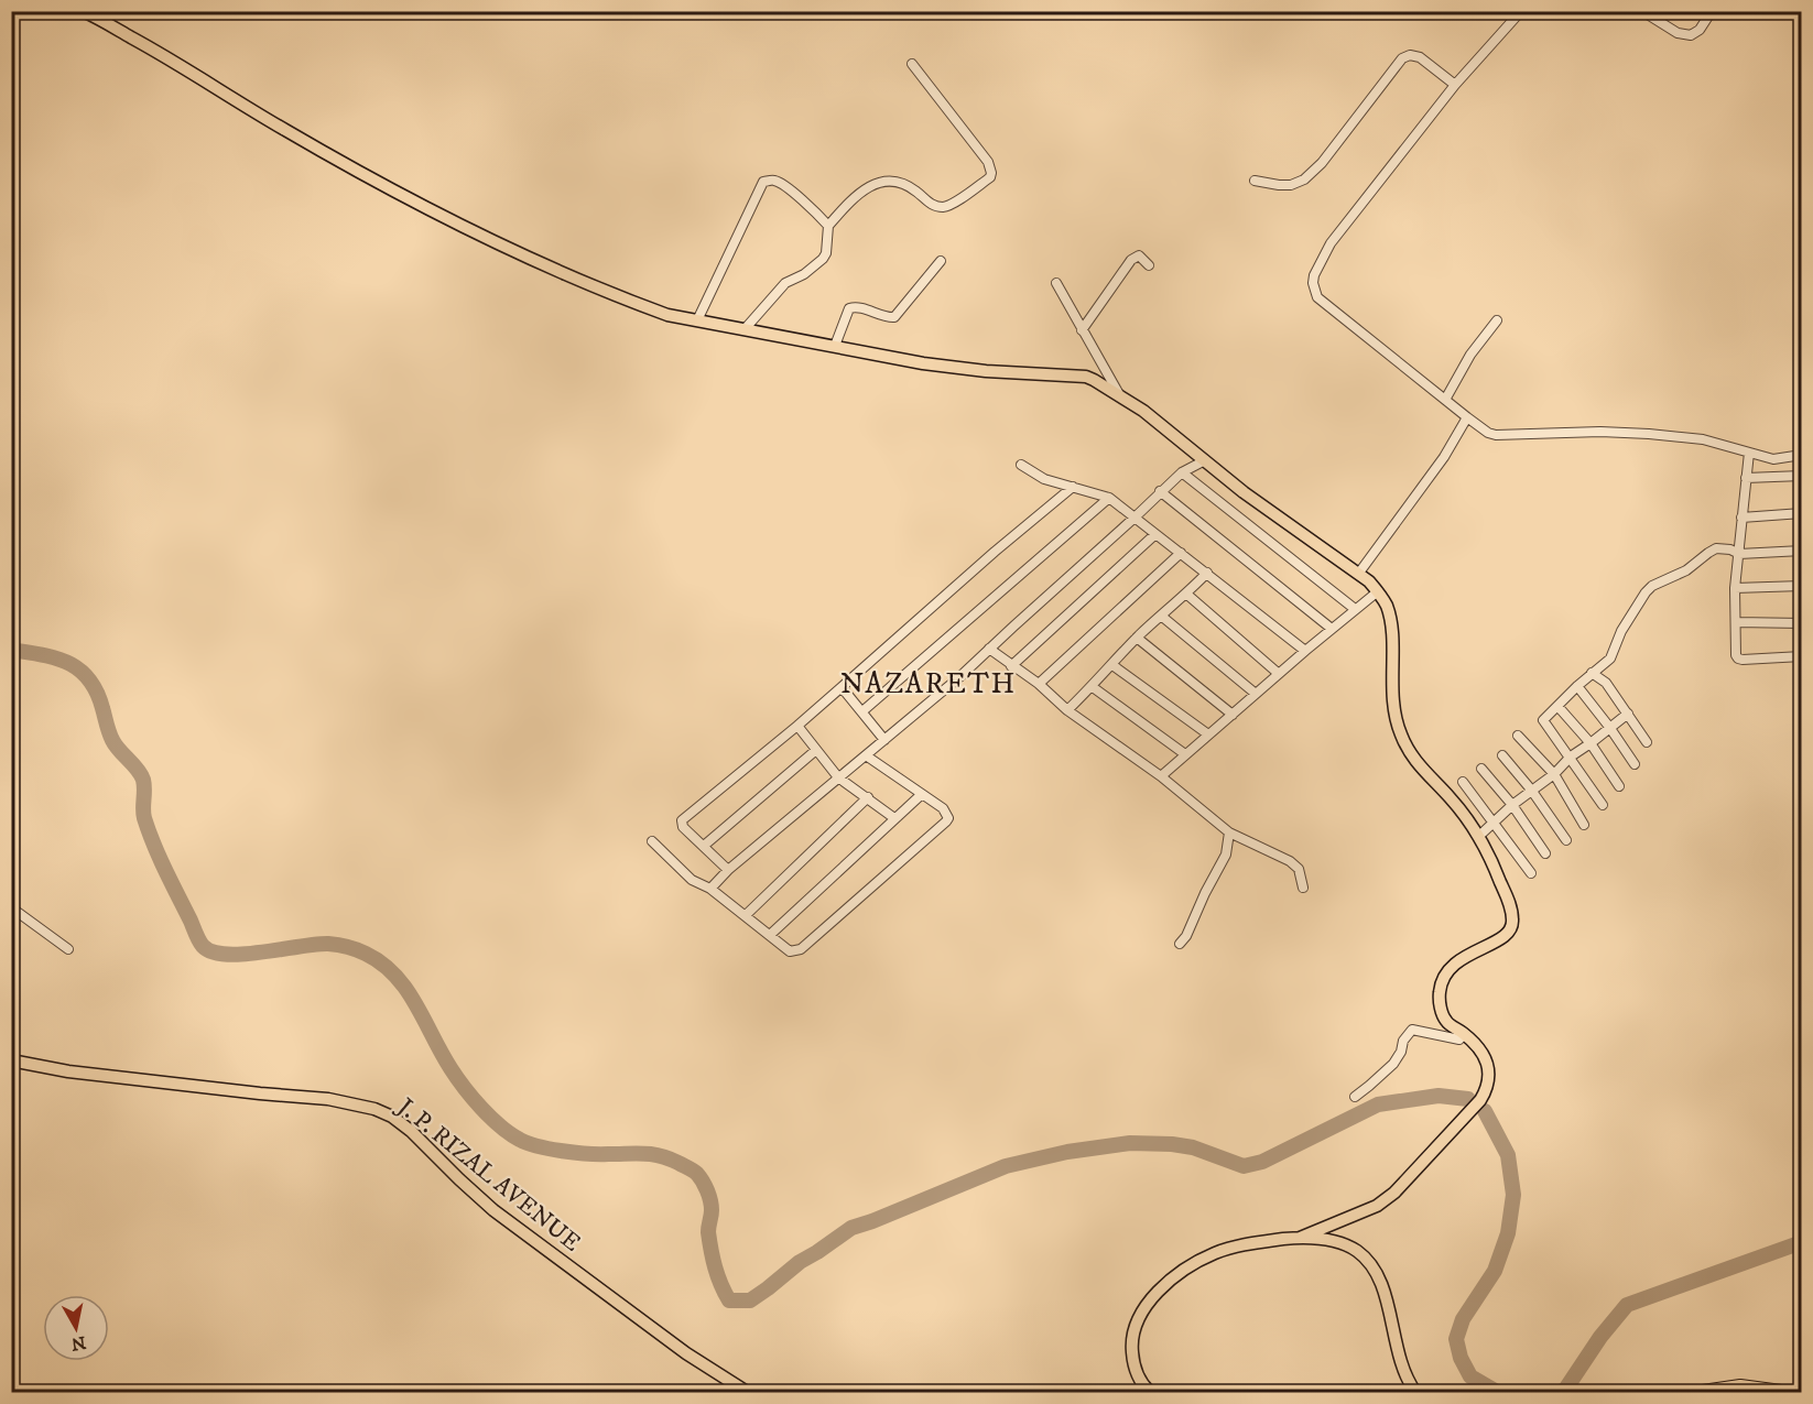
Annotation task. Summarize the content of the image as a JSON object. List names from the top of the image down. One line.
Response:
{"streets":{"main road":["J. P. RIZAL AVENUE"]},"districts":["NAZARETH"],"north":"bottom"}
